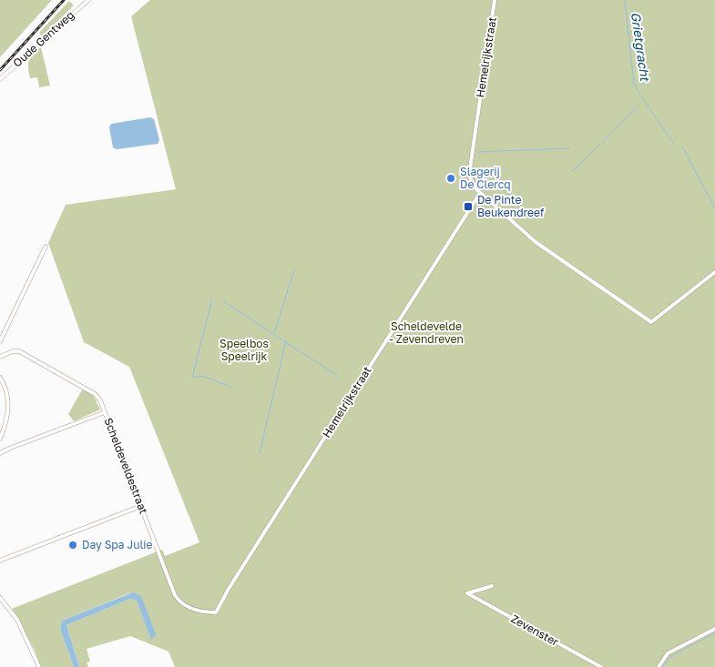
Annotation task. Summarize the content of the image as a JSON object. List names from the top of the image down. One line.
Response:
{"streets":{"street":["Oude Gentweg","Hemelrijkstraat","Scheldeveldestraat","Zevenster"]},"crossings":[["Hemelrijkstraat","Scheldeveldestraat"]],"water":["Grietgracht"],"parks":["Scheldevelde - Zevendreven","Speelbos Speelrijk"],"places":{"other":["Slagerij De Clercq","Day Spa Julie"],"transit":["De Pinte Beukendreef"]}}
